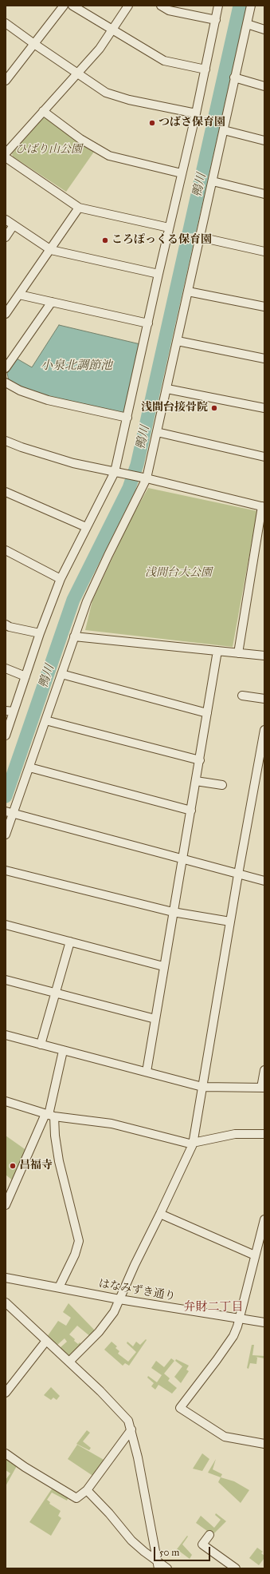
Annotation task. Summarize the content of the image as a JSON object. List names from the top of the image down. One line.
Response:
{"streets":{"street":["はなみずき通り"]},"districts":["弁財二丁目"],"water":["鴨川","小泉北調節池"],"parks":["ひばり山公園","浅間台大公園"],"places":["つばさ保育園","ころぽっくる保育園","浅間台接骨院","昌福寺"],"scale_bar":"50 m"}
